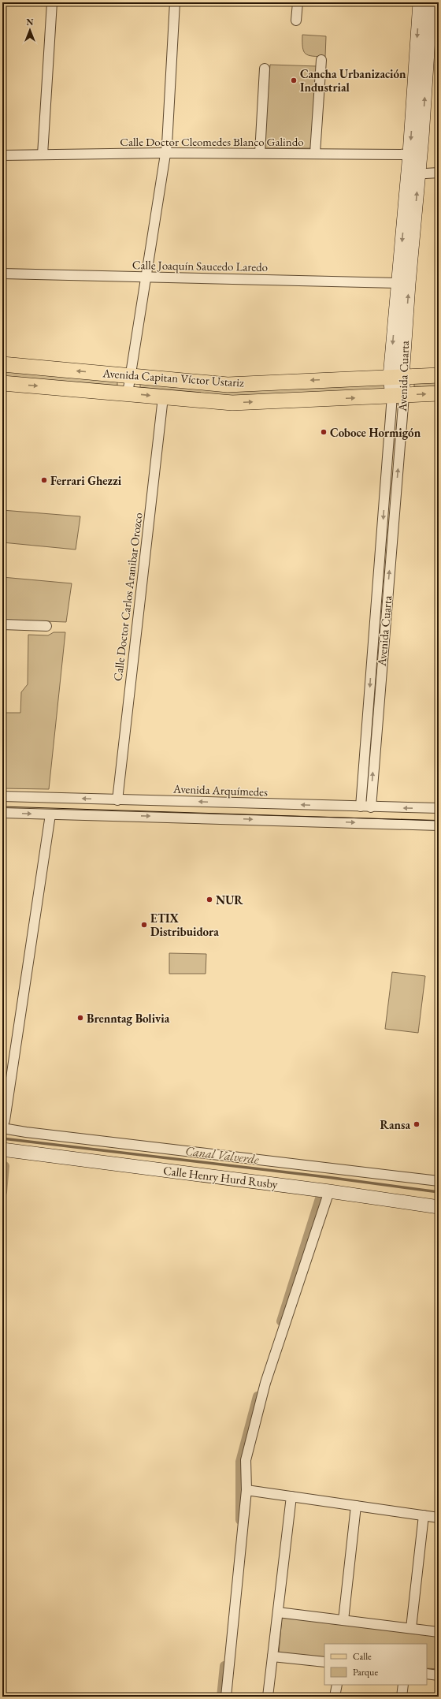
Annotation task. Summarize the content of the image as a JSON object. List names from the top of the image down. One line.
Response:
{"streets":{"main road":["Avenida Capitan Víctor Ustariz"],"street":["Calle Doctor Cleomedes Blanco Galindo","Calle Joaquín Saucedo Laredo","Avenida Cuarta","Calle Doctor Carlos Aranibar Orozco","Avenida Arquímedes","Calle Henry Hurd Rusby"]},"crossings":[["Calle Doctor Cleomedes Blanco Galindo","Avenida Cuarta"],["Calle Joaquín Saucedo Laredo","Avenida Cuarta"],["Avenida Cuarta","Avenida Capitan Víctor Ustariz"],["Avenida Cuarta","Avenida Arquímedes"],["Avenida Capitan Víctor Ustariz","Calle Doctor Carlos Aranibar Orozco"],["Calle Doctor Carlos Aranibar Orozco","Avenida Arquímedes"]],"water":["Canal Valverde"],"places":["Cancha Urbanización Industrial","Coboce Hormigón","Ferrari Ghezzi","NUR","ETIX Distribuidora","Brenntag Bolivia","Ransa"],"legend":["Calle","Parque"],"north":"top"}
